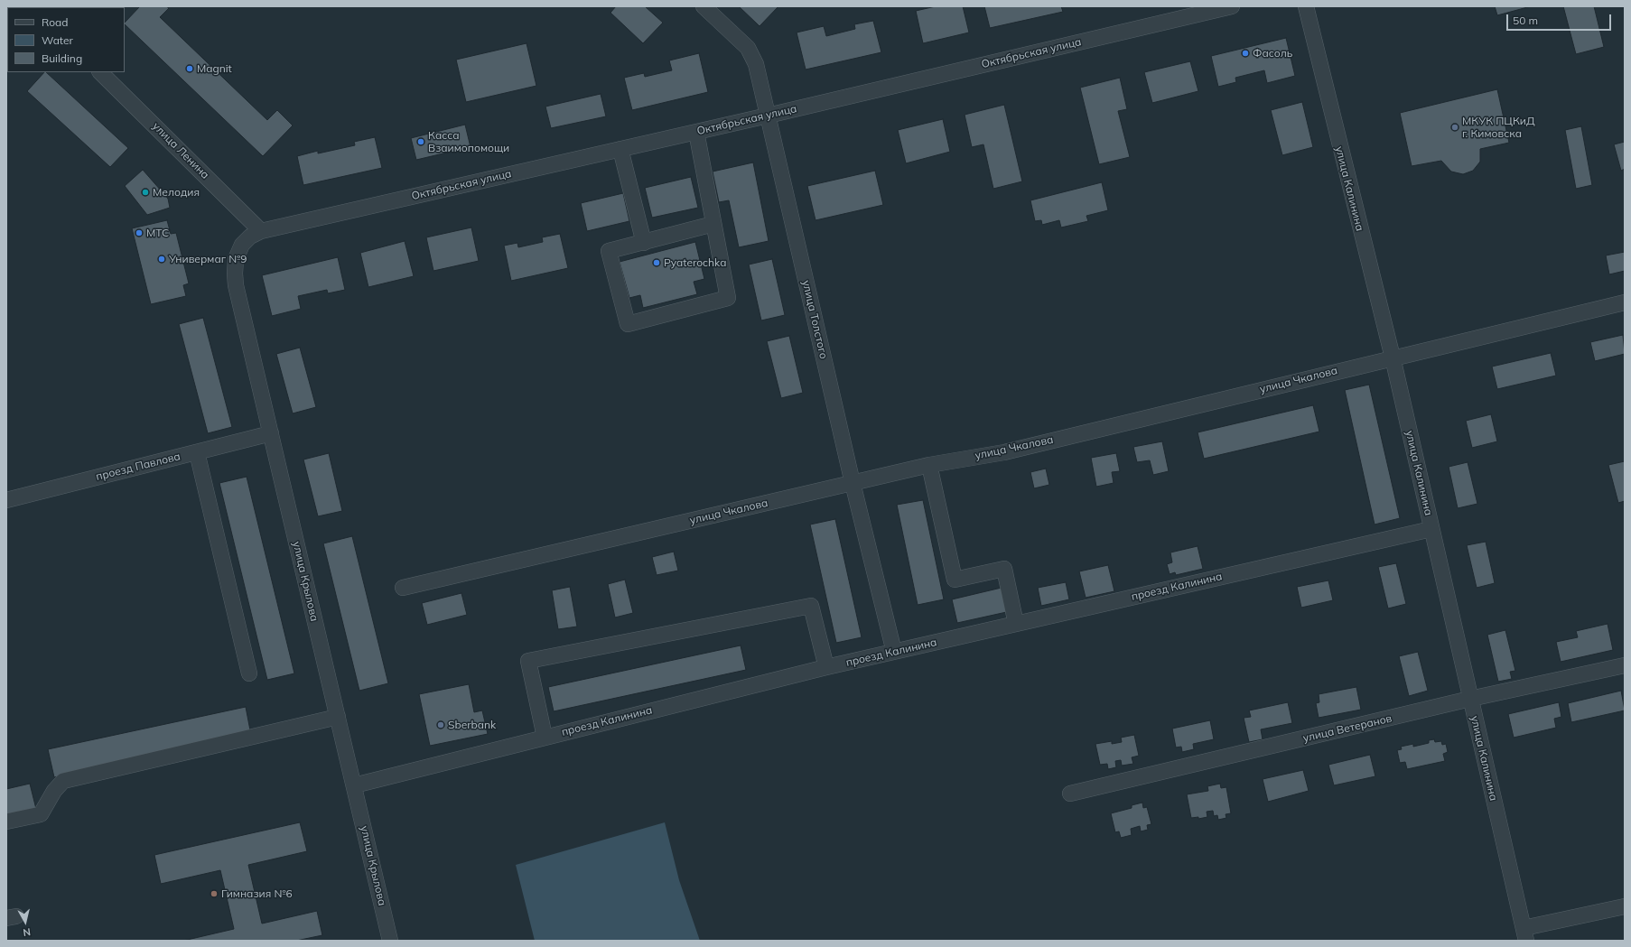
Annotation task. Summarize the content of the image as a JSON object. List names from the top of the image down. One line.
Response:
{"streets":{"street":["Октябрьская улица","улица Ленина","улица Калинина","улица Толстого","улица Чкалова","проезд Павлова","улица Крылова","проезд Калинина","улица Ветеранов"]},"crossings":[["Октябрьская улица","улица Ленина"],["Октябрьская улица","улица Толстого"],["Октябрьская улица","улица Крылова"],["улица Ленина","улица Крылова"],["улица Калинина","улица Чкалова"],["улица Калинина","проезд Калинина"],["улица Калинина","улица Ветеранов"],["улица Толстого","улица Чкалова"],["улица Толстого","проезд Калинина"],["проезд Павлова","улица Крылова"],["улица Крылова","проезд Калинина"]],"places":["Фасоль","Magnit","МКУК ПЦКиД г. Кимовска","Касса Взаимопомощи","Мелодия","МТС","Универмаг №9","Pyaterochka","Sberbank","Гимназия №6"],"legend":["Road","Water","Building"],"scale_bar":"50 m","north":"bottom"}
